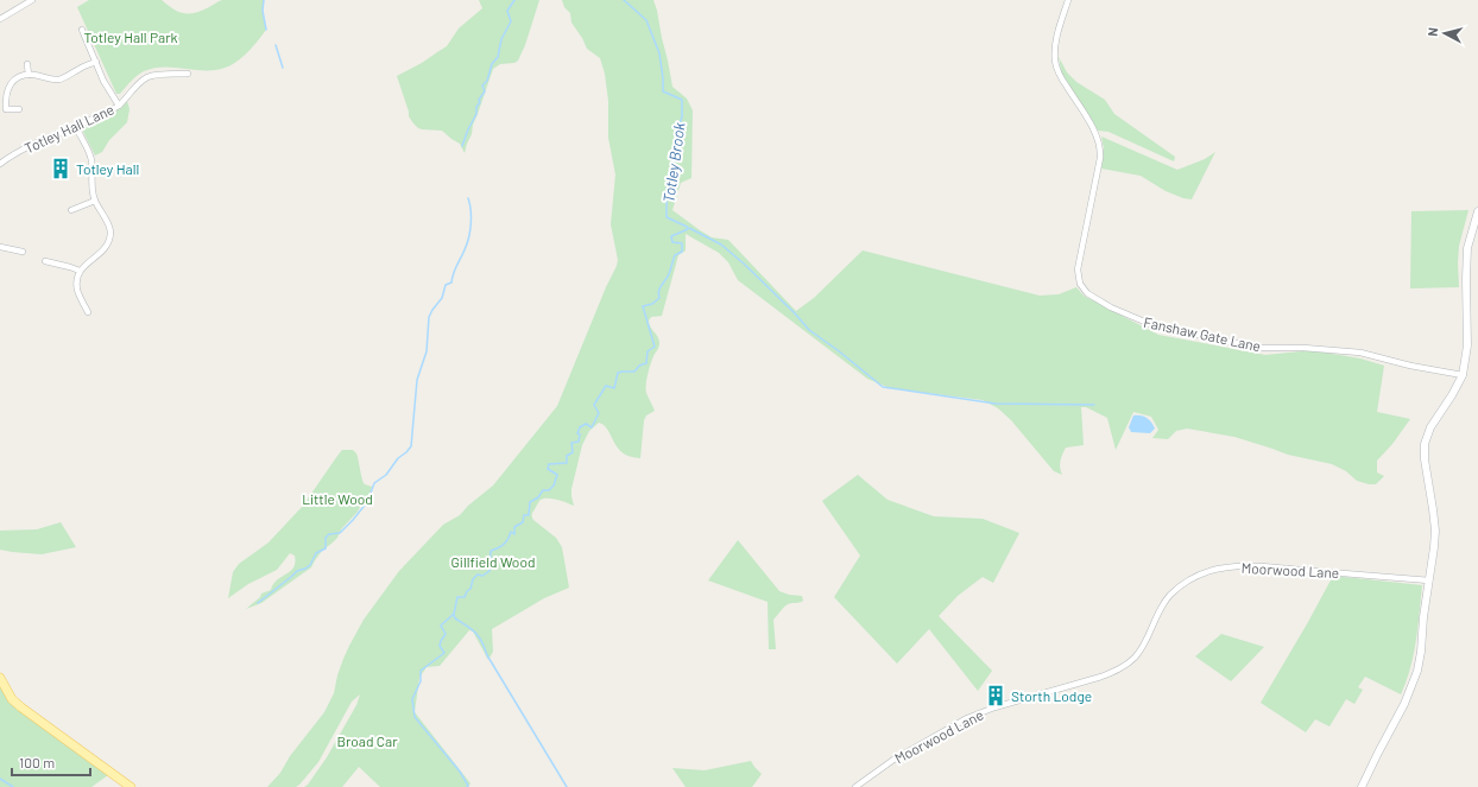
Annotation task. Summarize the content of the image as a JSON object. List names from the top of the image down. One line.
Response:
{"streets":{"street":["Totley Hall Lane","Fanshaw Gate Lane","Moorwood Lane"]},"water":["Totley Brook"],"parks":["Totley Hall Park","Little Wood","Gillfield Wood","Broad Car"],"places":{"building":["Totley Hall","Storth Lodge"]},"scale_bar":"100 m","north":"left"}
